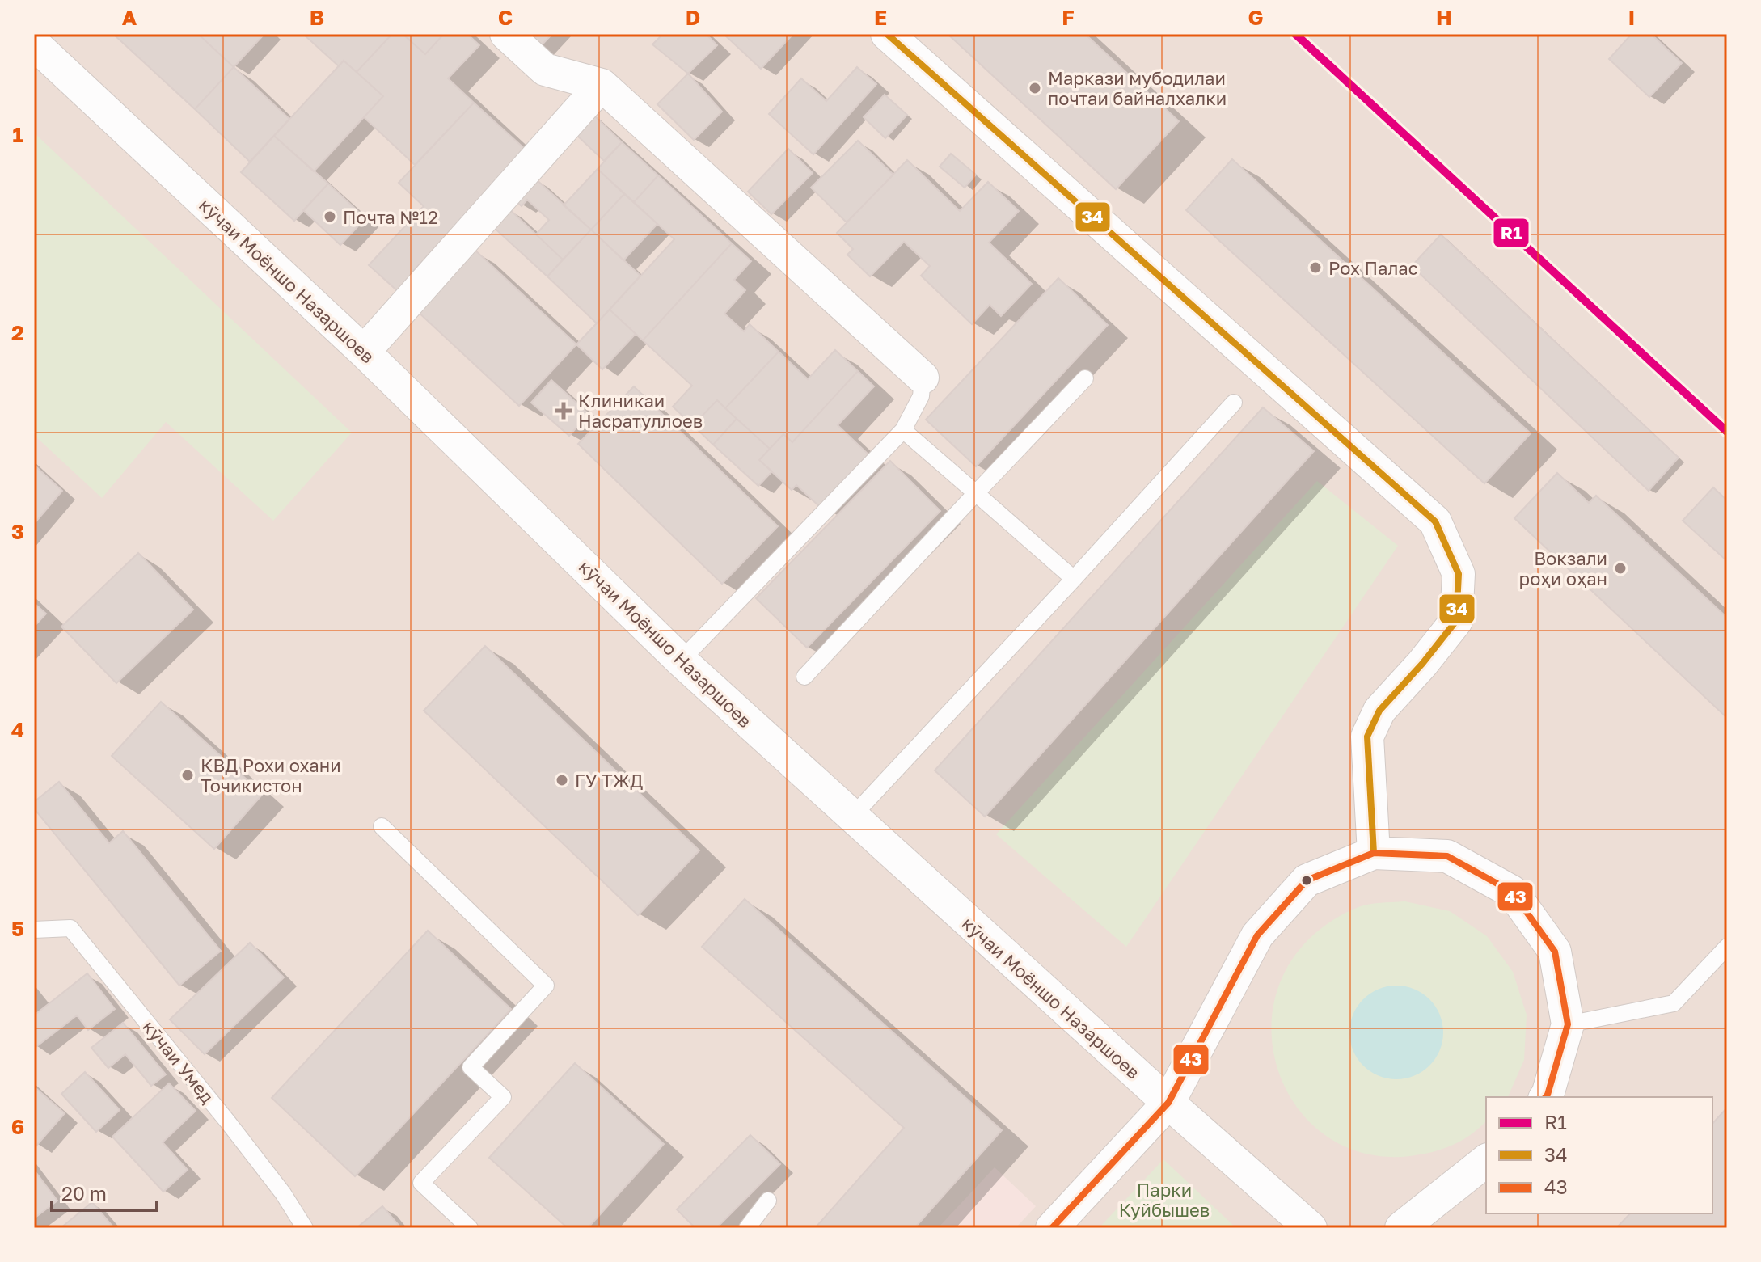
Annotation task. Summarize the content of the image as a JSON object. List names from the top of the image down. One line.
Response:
{"streets":{"street":["кӯчаи Моёншо Назаршоев"],"lane":["кӯчаи Умед"]},"parks":["Парки Куйбышев"],"places":{"other":["Маркази мубодилаи почтаи байналхалки","Почта №12","Рох Палас","Вокзали роҳи оҳан","КВД Рохи охани Точикистон","ГУ ТЖД"],"health":["Клиникаи Насратуллоев"]},"lines":["transit line R1","transit line 34","transit line 43"],"legend":["R1","34","43"],"scale_bar":"20 m","grid":{"columns":["A","B","C","D","E","F","G","H","I"],"rows":["1","2","3","4","5","6"]}}
